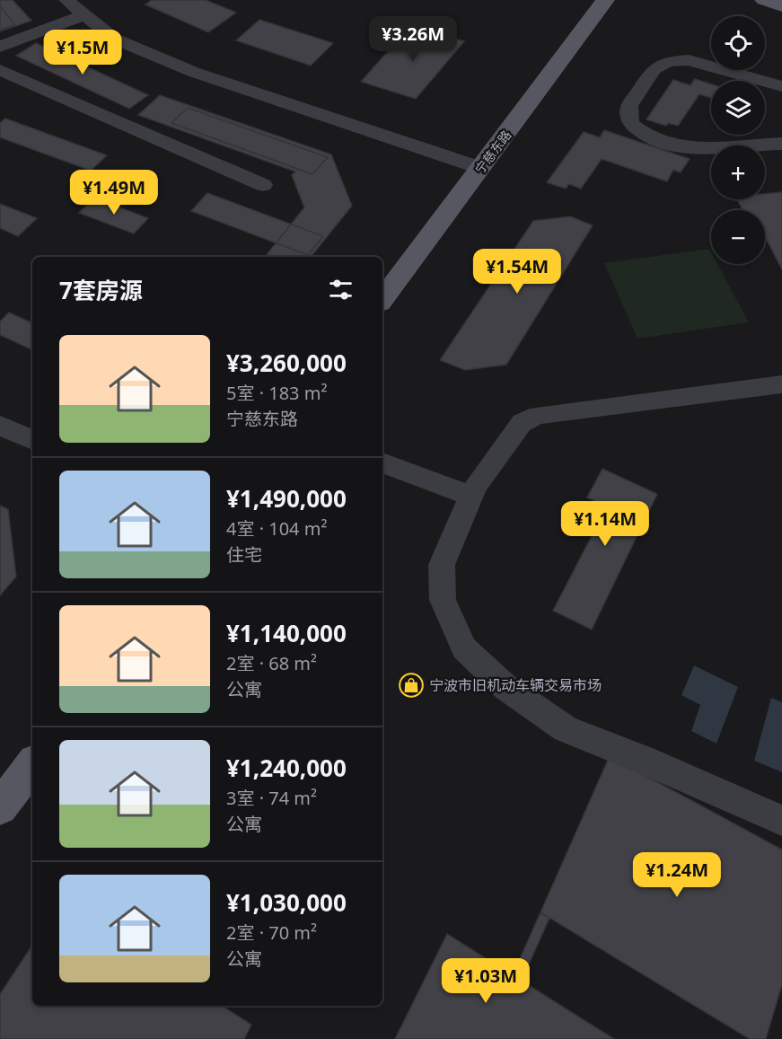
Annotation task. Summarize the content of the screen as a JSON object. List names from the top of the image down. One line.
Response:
{"streets":{"main road":["宁慈东路"]},"places":{"shop":["宁波市旧机动车辆交易市场"]},"page":{"map_buttons":["+","−"],"price":["¥3.26M","¥1.5M","¥1.49M","¥1.54M","¥1.14M","¥1.24M","¥1.03M"],"heading":"7套房源","list":[{"name":"¥3,260,000","note":"5室 · 183 m² · 宁慈东路"},{"name":"¥1,490,000","note":"4室 · 104 m² · 住宅"},{"name":"¥1,140,000","note":"2室 · 68 m² · 公寓"},{"name":"¥1,240,000","note":"3室 · 74 m² · 公寓"},{"name":"¥1,030,000","note":"2室 · 70 m² · 公寓"}]}}
